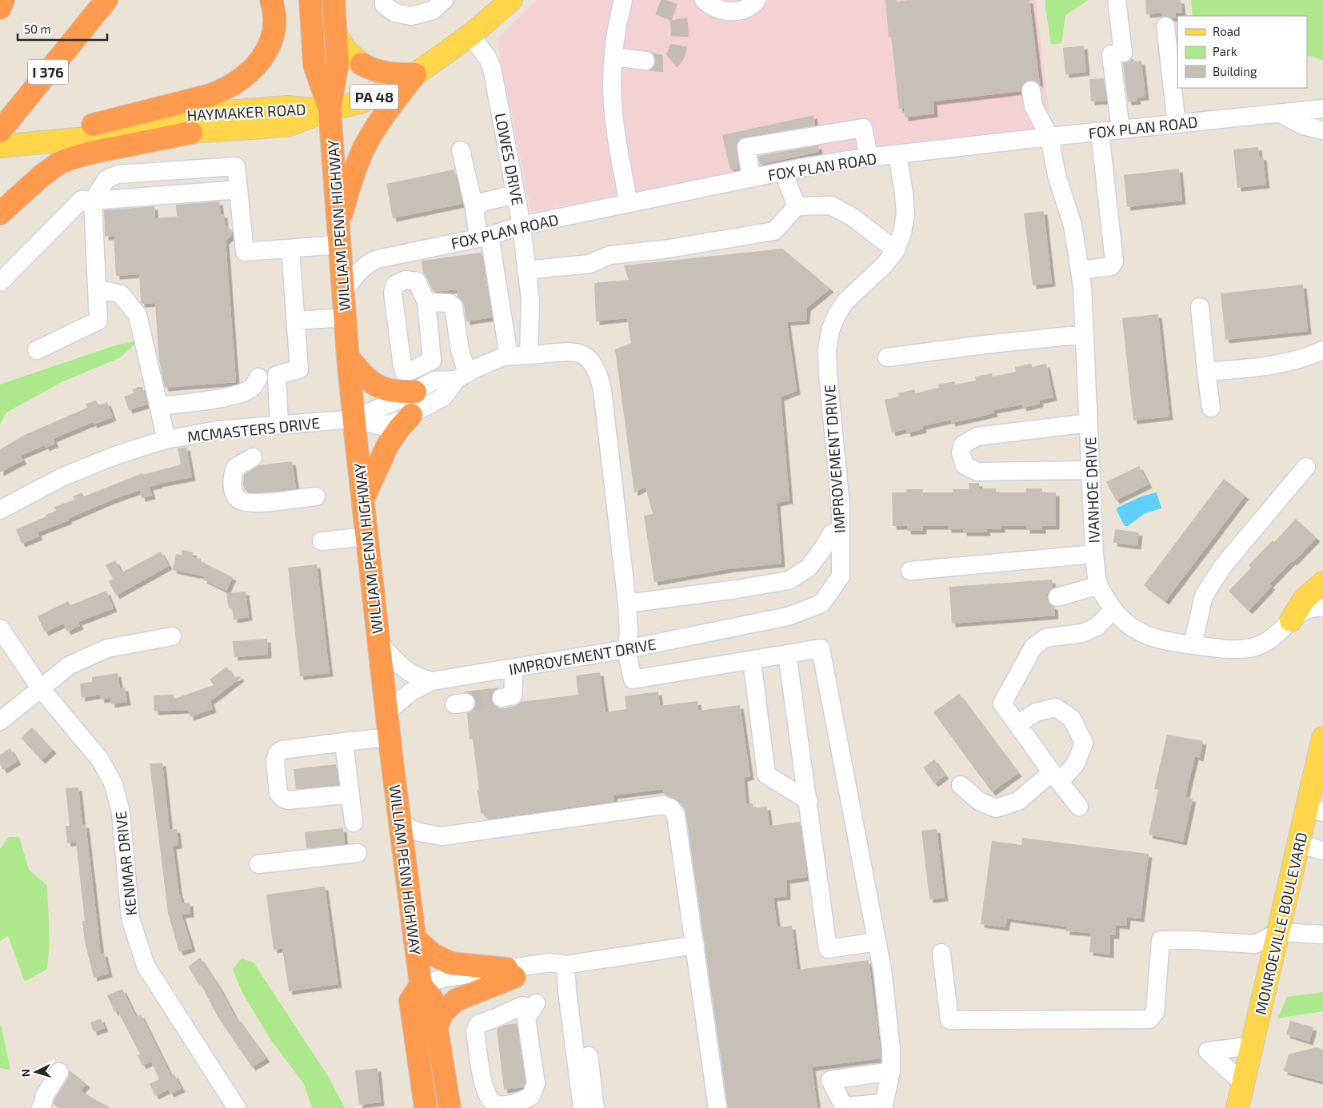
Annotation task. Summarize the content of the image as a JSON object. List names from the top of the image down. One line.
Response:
{"streets":{"highway":["I 376","WILLIAM PENN HIGHWAY"],"main road":["PA 48","HAYMAKER ROAD","MONROEVILLE BOULEVARD"],"street":["FOX PLAN ROAD","LOWES DRIVE","MCMASTERS DRIVE","IMPROVEMENT DRIVE","IVANHOE DRIVE","KENMAR DRIVE"]},"crossings":[["I 376","HAYMAKER ROAD"],["PA 48","HAYMAKER ROAD"],["PA 48","LOWES DRIVE"],["PA 48","WILLIAM PENN HIGHWAY"],["HAYMAKER ROAD","WILLIAM PENN HIGHWAY"],["FOX PLAN ROAD","LOWES DRIVE"],["FOX PLAN ROAD","WILLIAM PENN HIGHWAY"],["FOX PLAN ROAD","IMPROVEMENT DRIVE"],["FOX PLAN ROAD","IVANHOE DRIVE"],["WILLIAM PENN HIGHWAY","MCMASTERS DRIVE"]],"legend":["Road","Park","Building"],"scale_bar":"50 m","north":"left"}
